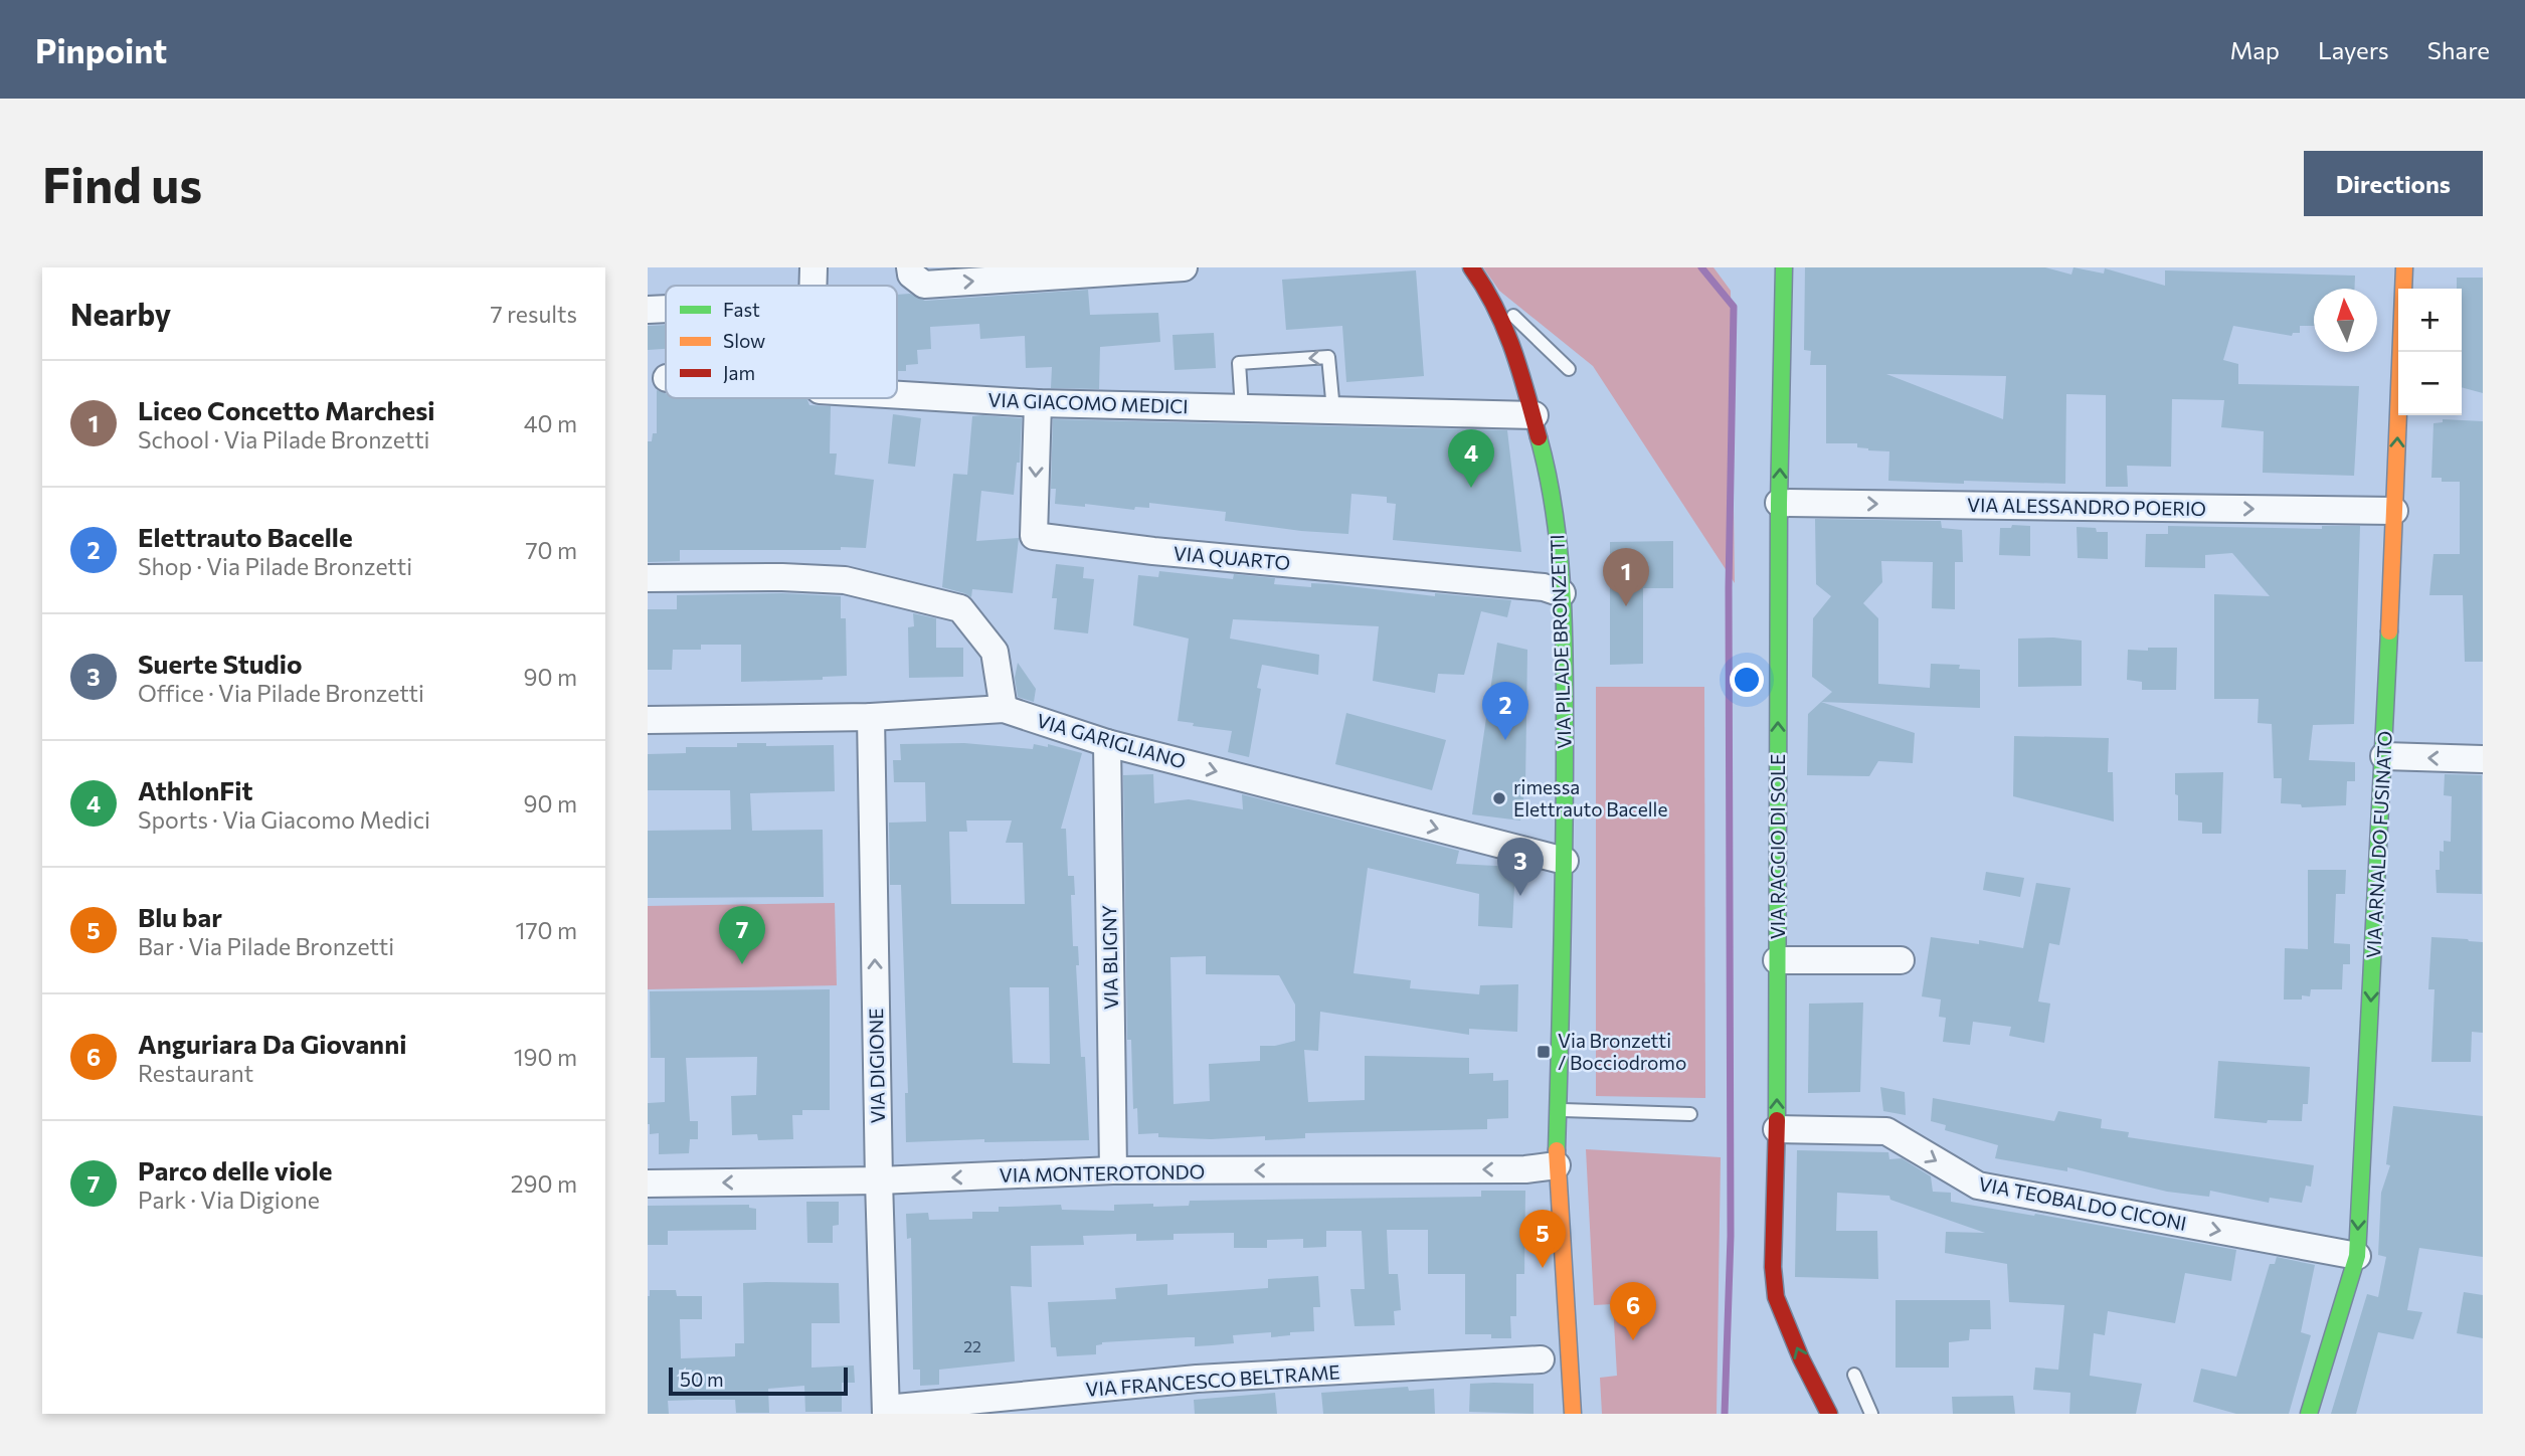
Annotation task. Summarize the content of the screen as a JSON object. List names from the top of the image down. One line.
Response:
{"streets":{"street":["VIA GIACOMO MEDICI","VIA ALESSANDRO POERIO","VIA QUARTO","VIA PILADE BRONZETTI","VIA GARIGLIANO","VIA ARNALDO FUSINATO","VIA RAGGIO DI SOLE","VIA BLIGNY","VIA DIGIONE","VIA MONTEROTONDO","VIA TEOBALDO CICONI","VIA FRANCESCO BELTRAME"]},"crossings":[["VIA GIACOMO MEDICI","VIA QUARTO"],["VIA GIACOMO MEDICI","VIA PILADE BRONZETTI"],["VIA ALESSANDRO POERIO","VIA ARNALDO FUSINATO"],["VIA ALESSANDRO POERIO","VIA RAGGIO DI SOLE"],["VIA QUARTO","VIA PILADE BRONZETTI"],["VIA PILADE BRONZETTI","VIA GARIGLIANO"],["VIA PILADE BRONZETTI","VIA MONTEROTONDO"],["VIA GARIGLIANO","VIA BLIGNY"],["VIA GARIGLIANO","VIA DIGIONE"],["VIA ARNALDO FUSINATO","VIA TEOBALDO CICONI"],["VIA RAGGIO DI SOLE","VIA TEOBALDO CICONI"],["VIA BLIGNY","VIA MONTEROTONDO"],["VIA DIGIONE","VIA MONTEROTONDO"],["VIA DIGIONE","VIA FRANCESCO BELTRAME"]],"one_way":["VIA ALESSANDRO POERIO","VIA QUARTO","VIA GARIGLIANO","VIA RAGGIO DI SOLE","VIA DIGIONE","VIA MONTEROTONDO","VIA TEOBALDO CICONI"],"places":{"other":["rimessa Elettrauto Bacelle"],"transit":["Via Bronzetti / Bocciodromo"]},"house_numbers":["22"],"legend":["Fast","Slow","Jam"],"scale_bar":"50 m","north":"top","page":{"header":"Pinpoint","nav":["Map","Layers","Share"],"buttons":"Directions","title":"Find us","heading":["Nearby","7 results"],"map_buttons":["+","−"],"list":[{"mark":"1","name":"Liceo Concetto Marchesi","note":"School · Via Pilade Bronzetti","value":"40 m"},{"mark":"2","name":"Elettrauto Bacelle","note":"Shop · Via Pilade Bronzetti","value":"70 m"},{"mark":"3","name":"Suerte Studio","note":"Office · Via Pilade Bronzetti","value":"90 m"},{"mark":"4","name":"AthlonFit","note":"Sports · Via Giacomo Medici","value":"90 m"},{"mark":"5","name":"Blu bar","note":"Bar · Via Pilade Bronzetti","value":"170 m"},{"mark":"6","name":"Anguriara Da Giovanni","note":"Restaurant","value":"190 m"},{"mark":"7","name":"Parco delle viole","note":"Park · Via Digione","value":"290 m"}],"pins":["4","1","2","3","7","5","6"],"scale":"50 m"}}
